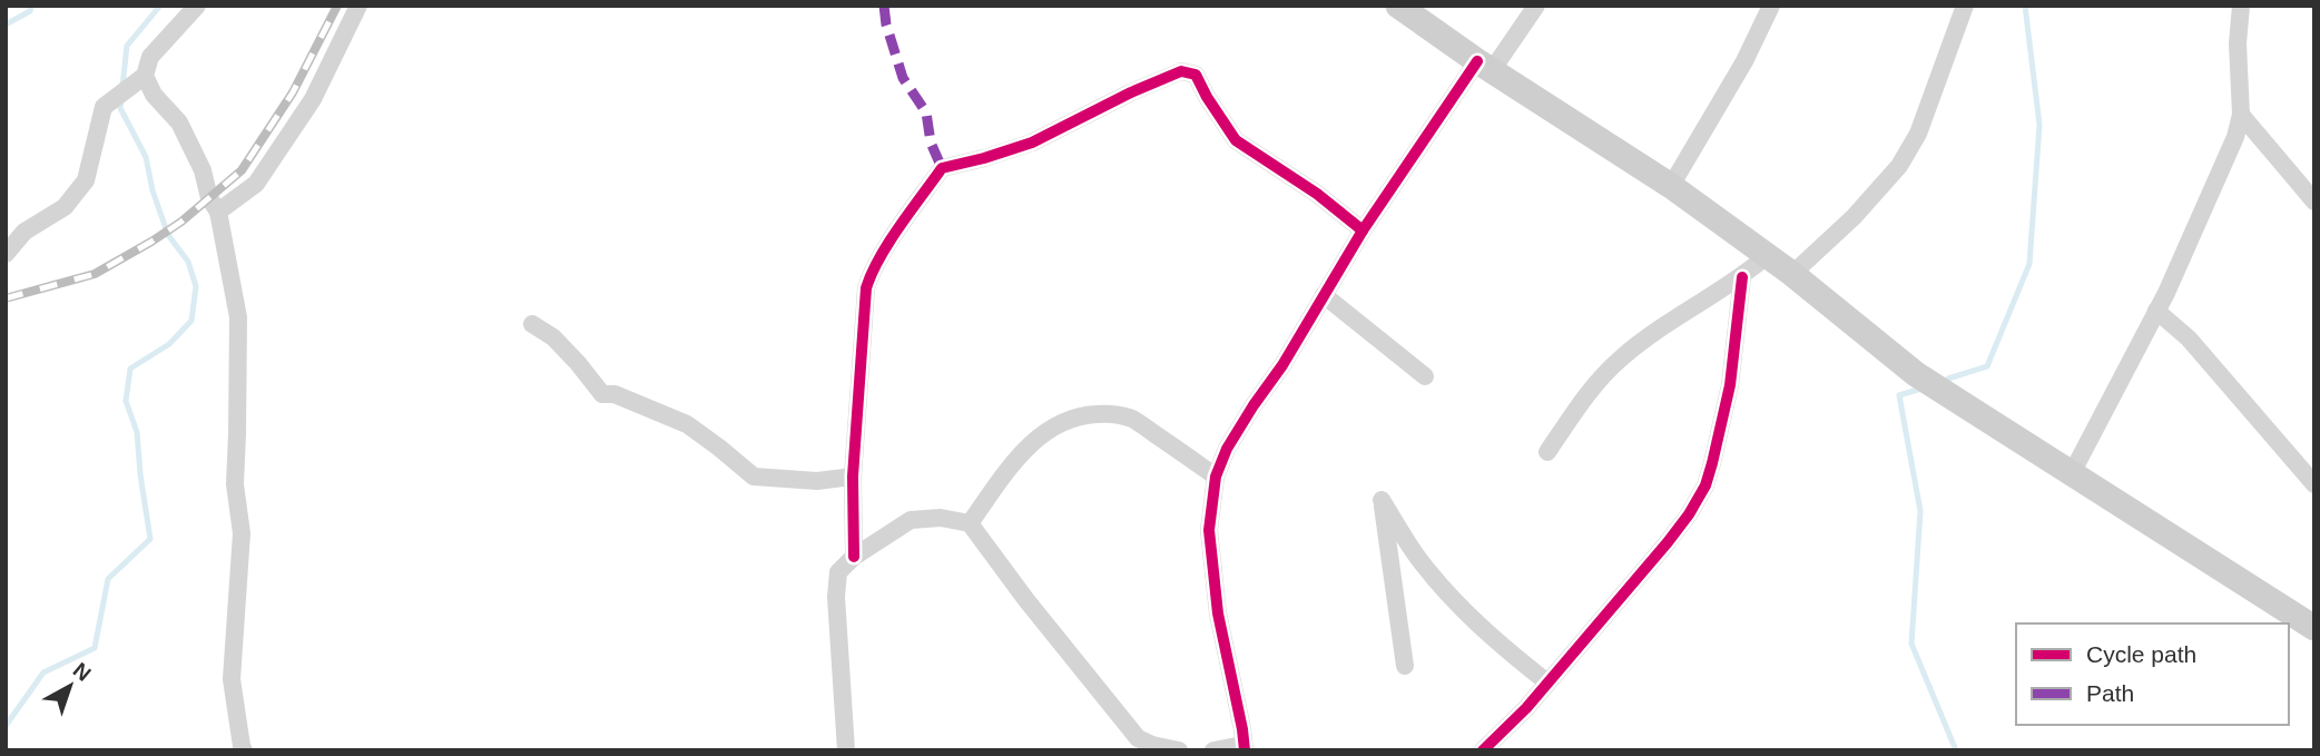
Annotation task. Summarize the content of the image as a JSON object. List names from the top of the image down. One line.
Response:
{"legend":["Cycle path","Path"],"north":"top right"}
